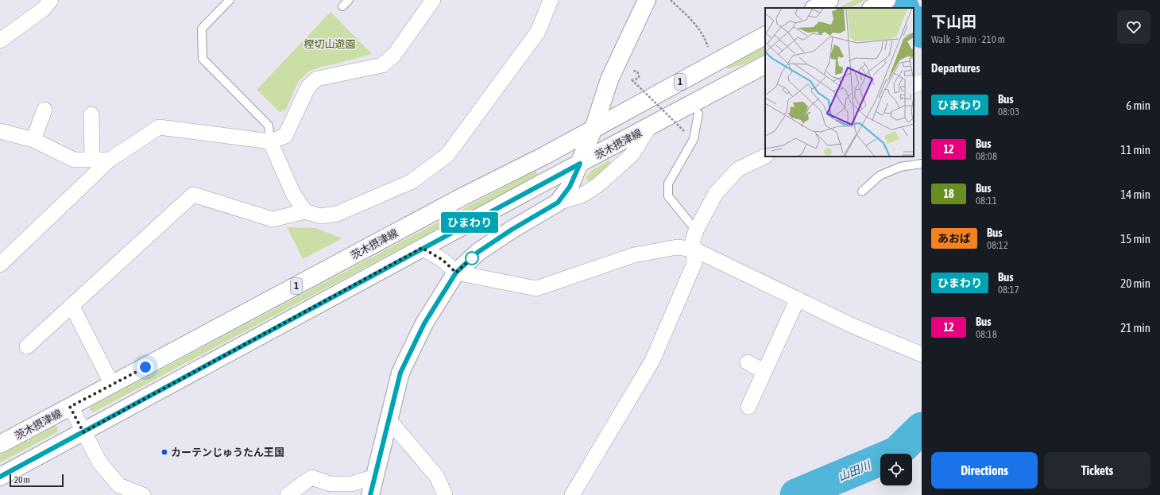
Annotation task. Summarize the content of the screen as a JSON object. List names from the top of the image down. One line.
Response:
{"streets":{"main road":["1","茨木摂津線"]},"water":["山田川"],"parks":["樫切山遊園"],"places":["カーテンじゅうたん王国"],"lines":["bus line ひまわり"],"scale_bar":"20 m","page":{"on_map":"ひまわり","heading":[["下山田","Walk · 3 min · 210 m"],"Departures"],"list":[{"mark":"ひまわり","name":"Bus","note":"08:03","value":"6 min"},{"mark":"12","name":"Bus","note":"08:08","value":"11 min"},{"mark":"18","name":"Bus","note":"08:11","value":"14 min"},{"mark":"あおば","name":"Bus","note":"08:12","value":"15 min"},{"mark":"ひまわり","name":"Bus","note":"08:17","value":"20 min"},{"mark":"12","name":"Bus","note":"08:18","value":"21 min"}],"buttons":["Directions","Tickets"],"scale":"20 m"}}
